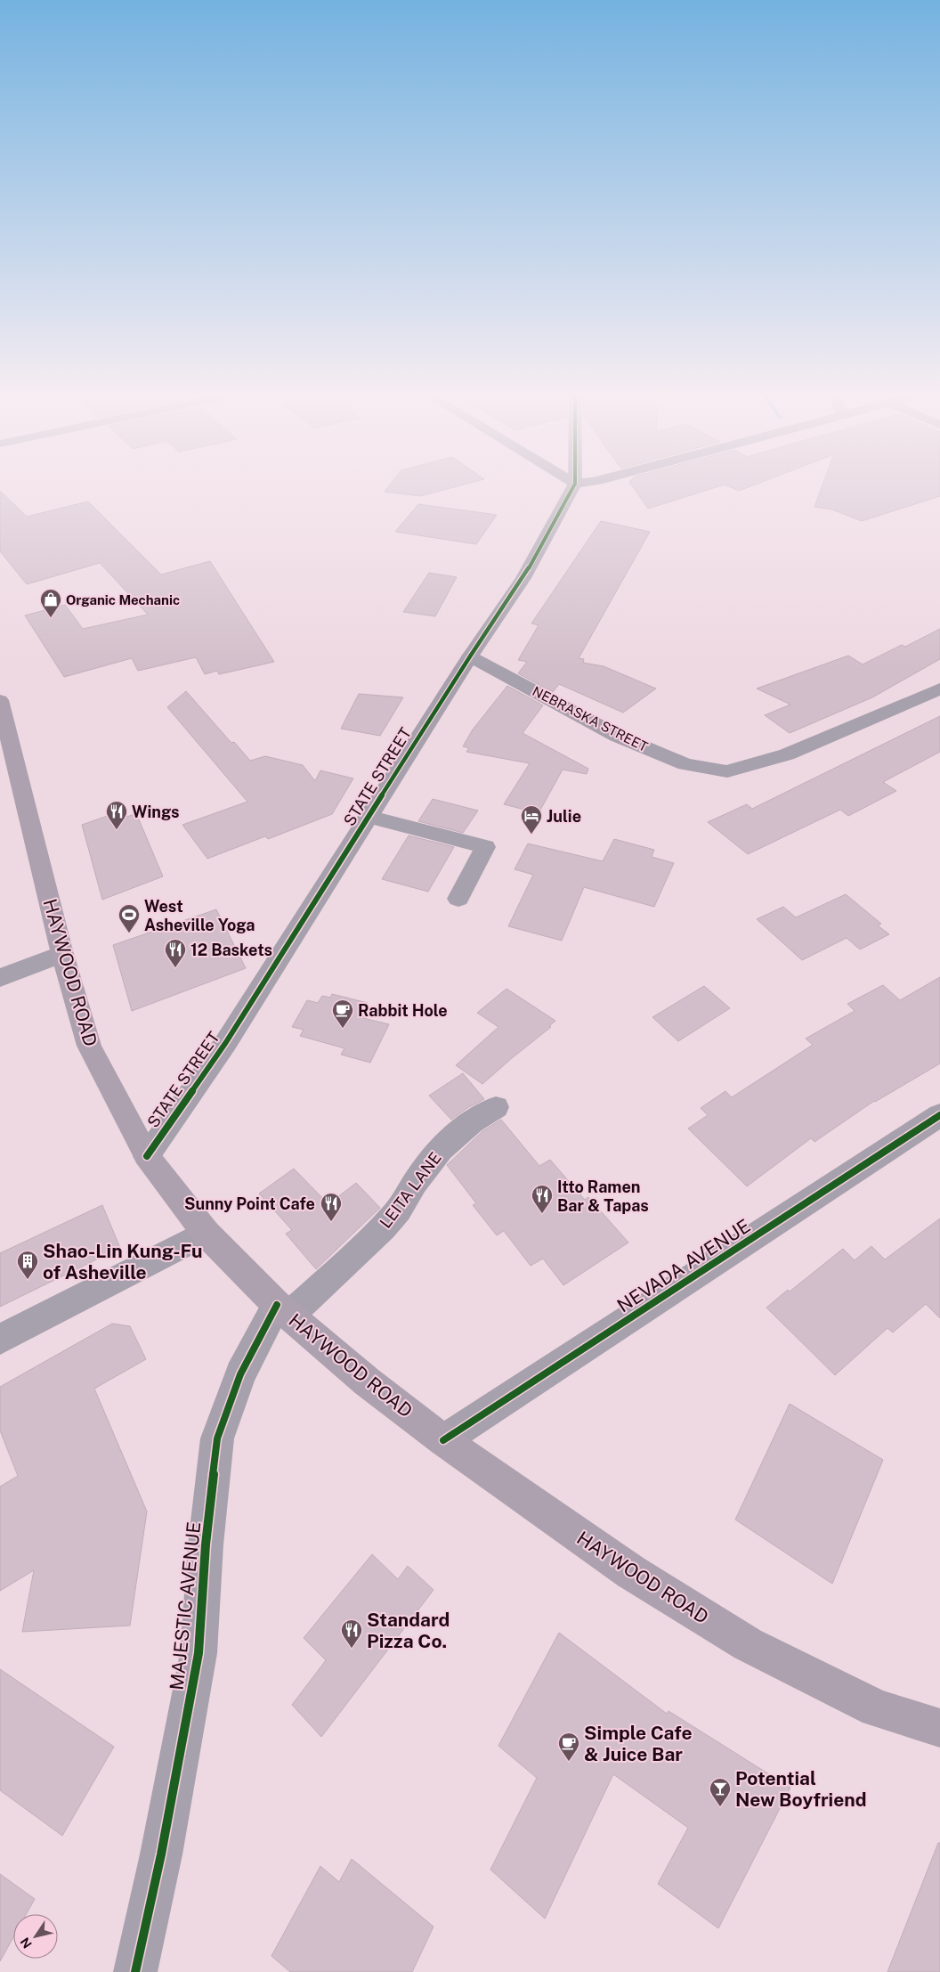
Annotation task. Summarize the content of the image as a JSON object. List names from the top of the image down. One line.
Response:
{"streets":{"main road":["HAYWOOD ROAD"],"street":["NEBRASKA STREET","STATE STREET","LEITA LANE","NEVADA AVENUE","MAJESTIC AVENUE"]},"crossings":[["NEBRASKA STREET","STATE STREET"],["STATE STREET","HAYWOOD ROAD"],["HAYWOOD ROAD","LEITA LANE"],["HAYWOOD ROAD","NEVADA AVENUE"],["HAYWOOD ROAD","MAJESTIC AVENUE"],["LEITA LANE","MAJESTIC AVENUE"]],"places":{"shop":["Organic Mechanic"],"restaurant":["Wings","12 Baskets","Itto Ramen Bar & Tapas","Sunny Point Cafe","Standard Pizza Co."],"hotel":["Julie"],"sports":["West Asheville Yoga"],"cafe":["Rabbit Hole","Simple Cafe & Juice Bar"],"building":["Shao-Lin Kung-Fu of Asheville"],"bar":["Potential New Boyfriend"]},"north":"bottom left"}
